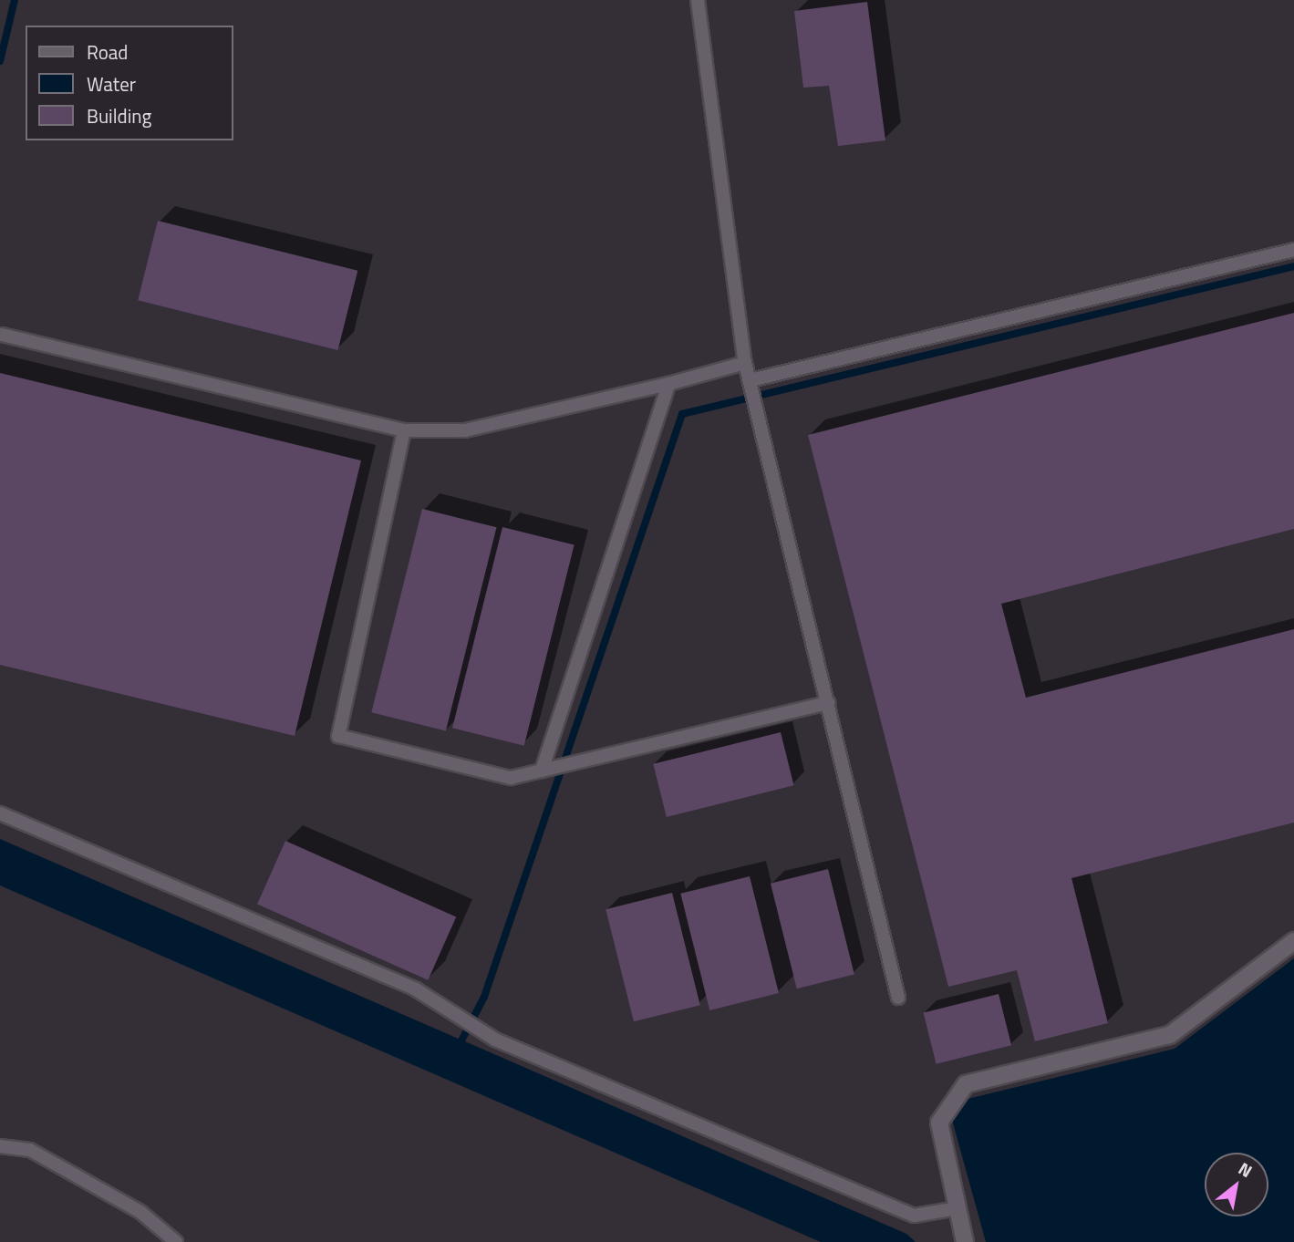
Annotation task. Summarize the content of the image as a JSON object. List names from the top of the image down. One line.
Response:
{"legend":["Road","Water","Building"],"north":"top right"}
